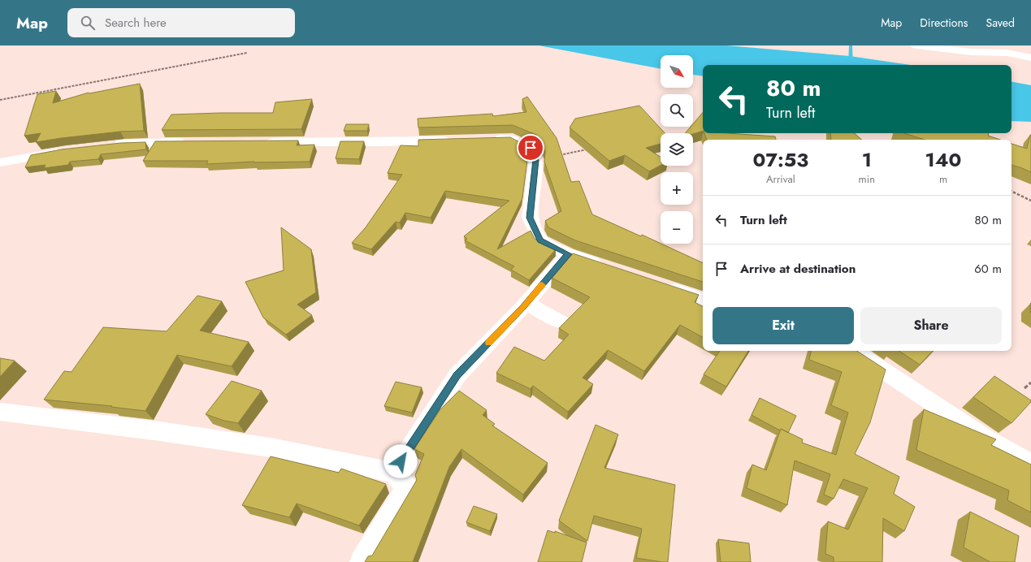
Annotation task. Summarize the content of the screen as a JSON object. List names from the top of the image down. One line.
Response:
{"north":"bottom right","page":{"header":"Map","search":"Search here","nav":["Map","Directions","Saved"],"map_buttons":["+","−"],"turn":["80 m","Turn left"],"eta":["07:53","Arrival","1","min","140","m"],"list":[{"name":"Turn left","value":"80 m"},{"name":"Arrive at destination","value":"60 m"}],"buttons":["Exit","Share"]}}
